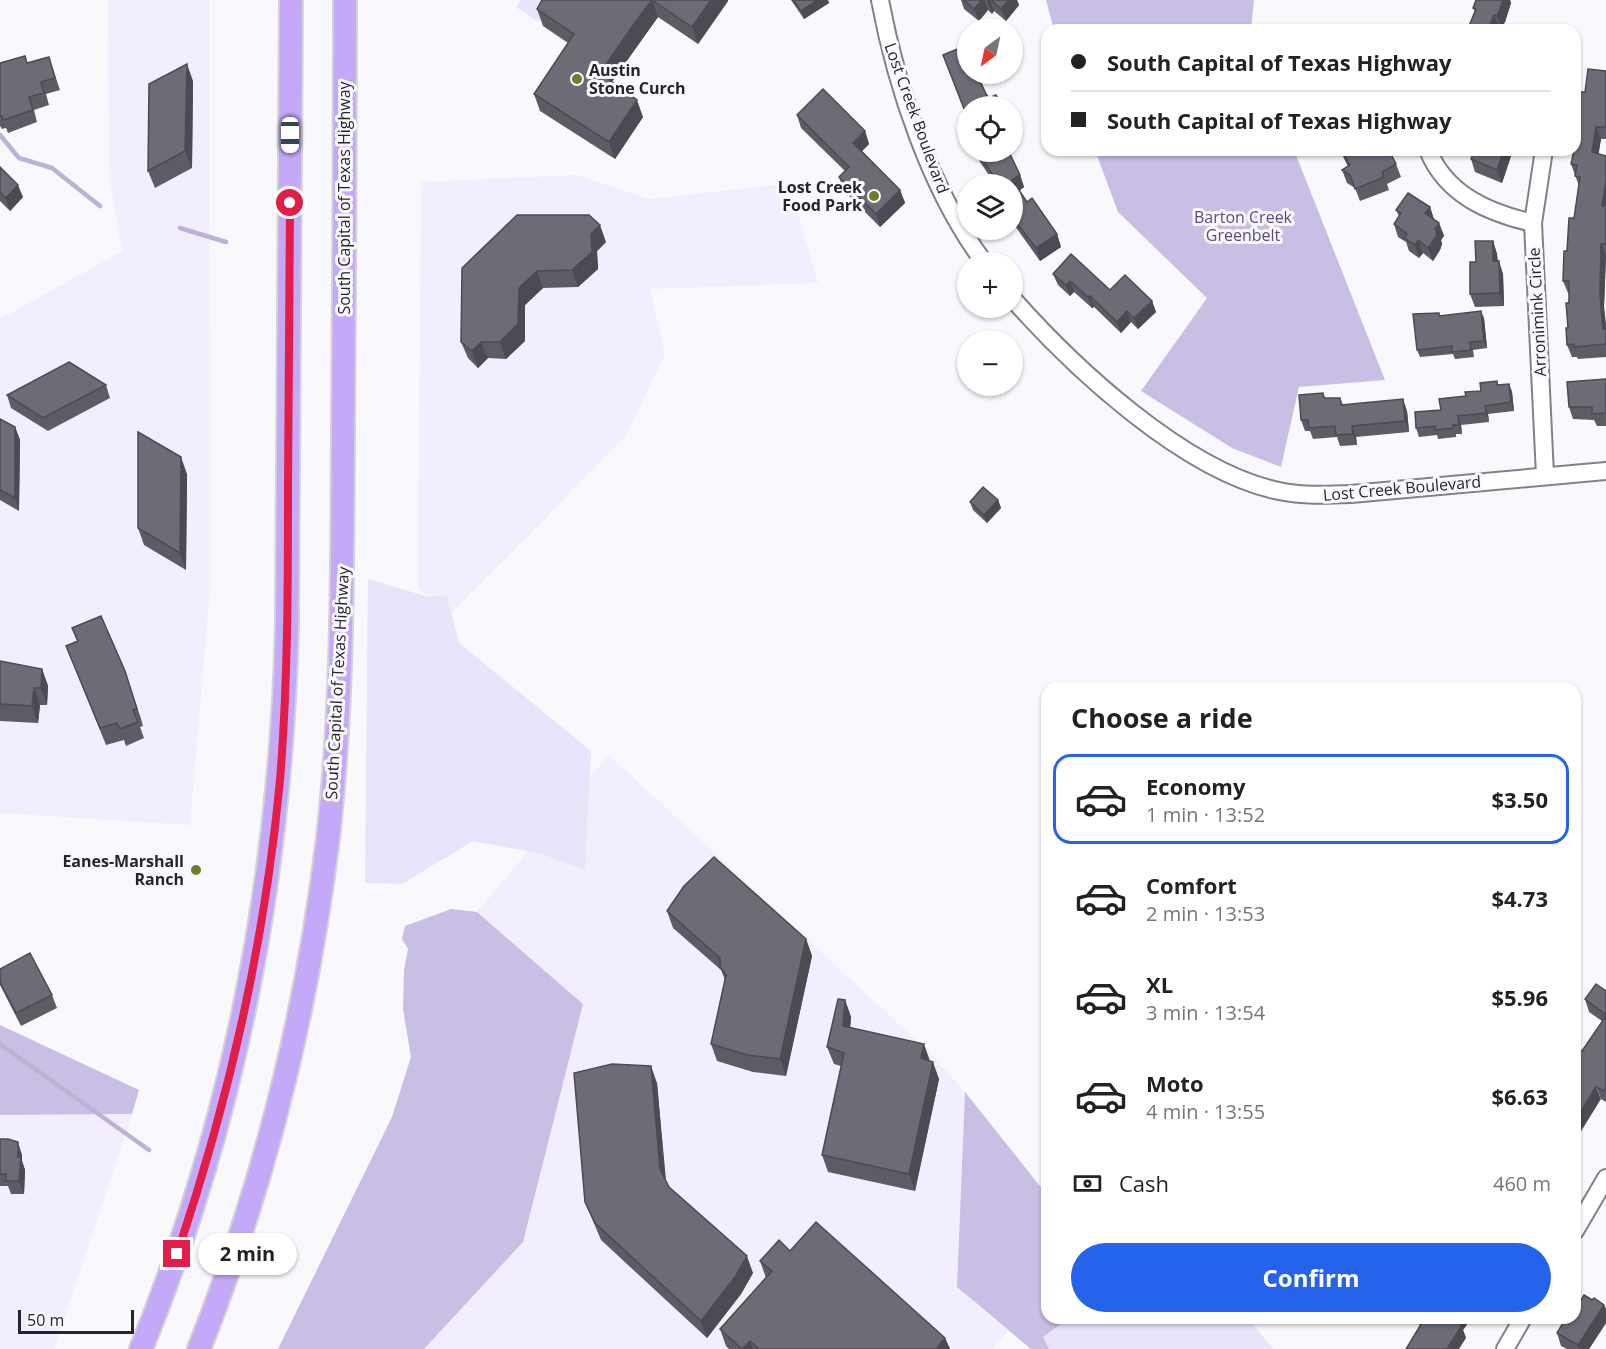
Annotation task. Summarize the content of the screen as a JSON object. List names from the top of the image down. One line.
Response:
{"streets":{"highway":["South Capital of Texas Highway"],"street":["Lost Creek Boulevard","Arronimink Circle"]},"crossings":[["Lost Creek Boulevard","Arronimink Circle"]],"parks":["Barton Creek Greenbelt"],"places":["Austin Stone Curch","Lost Creek Food Park","Eanes-Marshall Ranch"],"scale_bar":"50 m","north":"bottom left","page":{"map_buttons":["+","−"],"banner":["South Capital of Texas Highway","South Capital of Texas Highway"],"heading":"Choose a ride","list":[{"name":"Economy","note":"1 min · 13:52","value":"$3.50"},{"name":"Comfort","note":"2 min · 13:53","value":"$4.73"},{"name":"XL","note":"3 min · 13:54","value":"$5.96"},{"name":"Moto","note":"4 min · 13:55","value":"$6.63"}],"pay":["Cash","460 m"],"buttons":"Confirm","bubble":"2 min","scale":"50 m"}}
